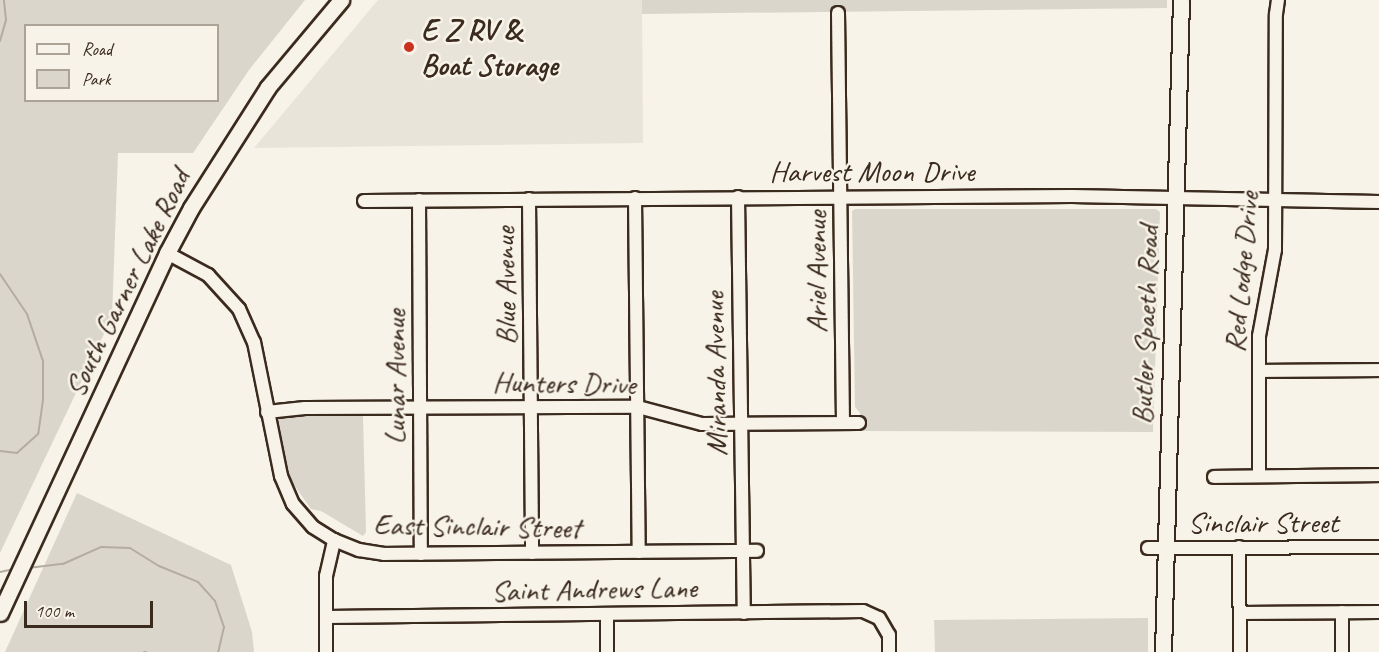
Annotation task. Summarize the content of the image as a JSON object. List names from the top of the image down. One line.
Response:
{"streets":{"main road":["South Garner Lake Road","Butler Spaeth Road"],"street":["Harvest Moon Drive","Ariel Avenue","Red Lodge Drive","Blue Avenue","Miranda Avenue","Lunar Avenue","Hunters Drive","Sinclair Street","East Sinclair Street","Saint Andrews Lane"]},"crossings":[["Harvest Moon Drive","Ariel Avenue"],["Harvest Moon Drive","Red Lodge Drive"],["Harvest Moon Drive","Blue Avenue"],["Harvest Moon Drive","Butler Spaeth Road"],["Harvest Moon Drive","Miranda Avenue"],["Harvest Moon Drive","Lunar Avenue"],["Ariel Avenue","Hunters Drive"],["South Garner Lake Road","East Sinclair Street"],["Blue Avenue","Hunters Drive"],["Blue Avenue","East Sinclair Street"],["Butler Spaeth Road","Sinclair Street"],["Miranda Avenue","Hunters Drive"],["Miranda Avenue","East Sinclair Street"],["Miranda Avenue","Saint Andrews Lane"],["Lunar Avenue","Hunters Drive"],["Lunar Avenue","East Sinclair Street"],["Hunters Drive","East Sinclair Street"]],"places":["E Z RV & Boat Storage"],"legend":["Road","Park"],"scale_bar":"100 m"}
